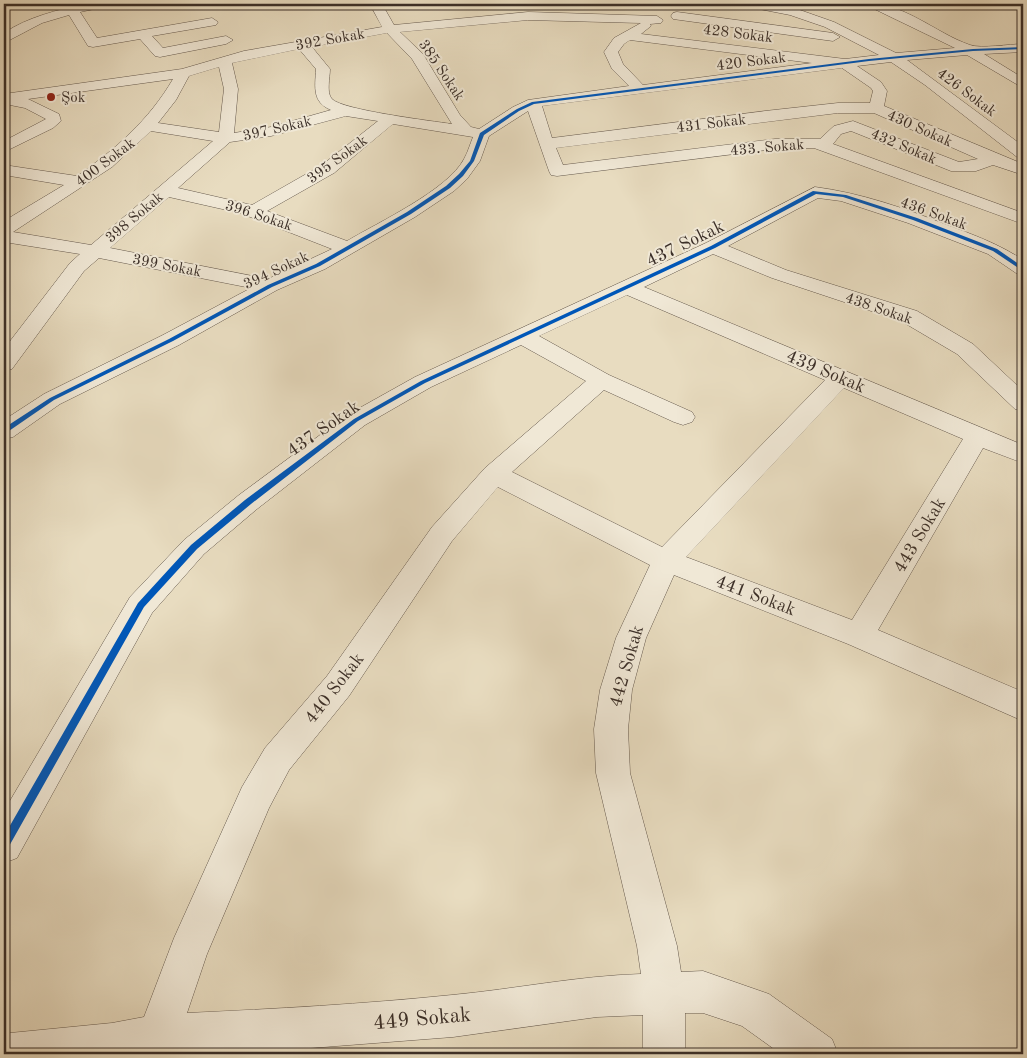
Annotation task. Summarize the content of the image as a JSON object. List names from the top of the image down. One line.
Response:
{"streets":{"street":["428 Sokak","392 Sokak","420 Sokak","385 Sokak","426 Sokak","431 Sokak","397 Sokak","430 Sokak","432 Sokak","433. Sokak","395 Sokak","400 Sokak","436 Sokak","396 Sokak","398 Sokak","437 Sokak","399 Sokak","394 Sokak","438 Sokak","439 Sokak","443 Sokak","441 Sokak","442 Sokak","440 Sokak","449 Sokak"]},"crossings":[["428 Sokak","420 Sokak"],["428 Sokak","430 Sokak"],["392 Sokak","385 Sokak"],["392 Sokak","400 Sokak"],["420 Sokak","426 Sokak"],["420 Sokak","430 Sokak"],["385 Sokak","394 Sokak"],["431 Sokak","430 Sokak"],["431 Sokak","433. Sokak"],["397 Sokak","400 Sokak"],["397 Sokak","398 Sokak"],["430 Sokak","432 Sokak"],["432 Sokak","433. Sokak"],["395 Sokak","396 Sokak"],["436 Sokak","437 Sokak"],["396 Sokak","398 Sokak"],["396 Sokak","394 Sokak"],["398 Sokak","399 Sokak"],["437 Sokak","438 Sokak"],["437 Sokak","439 Sokak"],["399 Sokak","394 Sokak"],["439 Sokak","443 Sokak"],["439 Sokak","442 Sokak"],["443 Sokak","441 Sokak"],["441 Sokak","442 Sokak"],["441 Sokak","440 Sokak"],["442 Sokak","449 Sokak"],["440 Sokak","449 Sokak"]],"places":["Şok"]}
